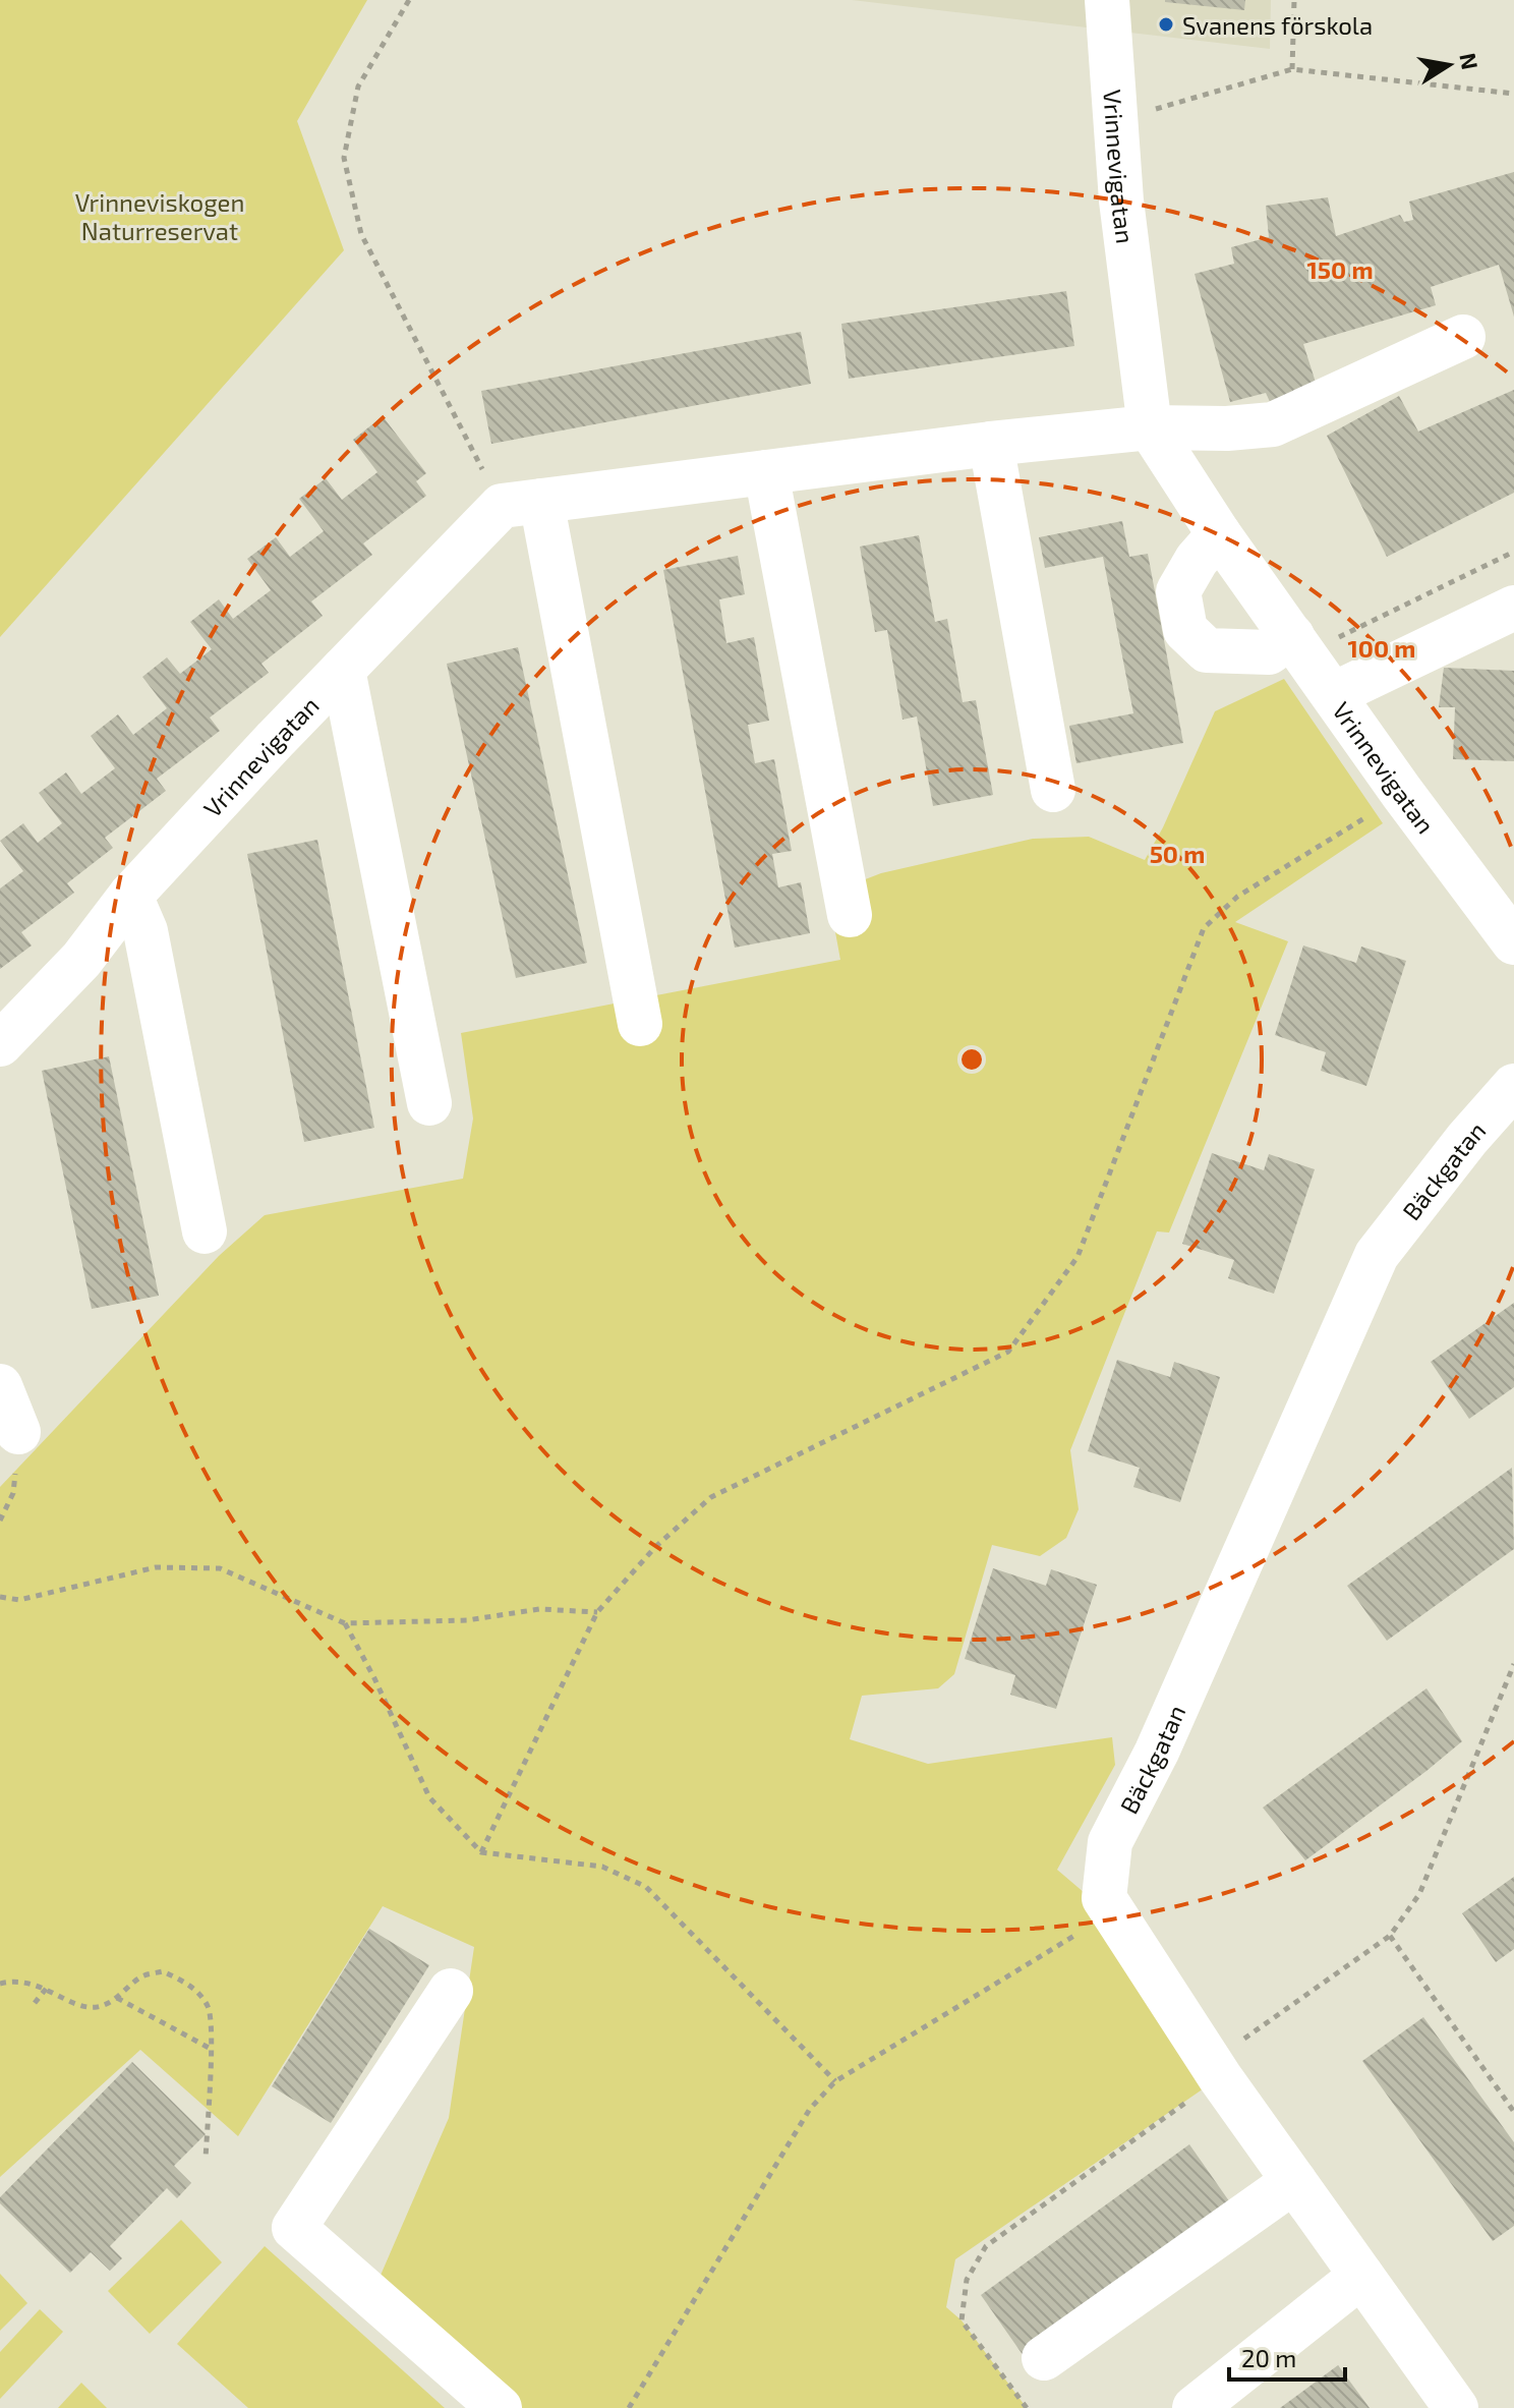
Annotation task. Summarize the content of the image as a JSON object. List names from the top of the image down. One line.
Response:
{"streets":{"street":["Vrinnevigatan","Bäckgatan"]},"parks":["Vrinneviskogen Naturreservat"],"places":["Svanens förskola"],"scale_bar":"20 m","north":"right","rings":["150 m","100 m","50 m"]}
